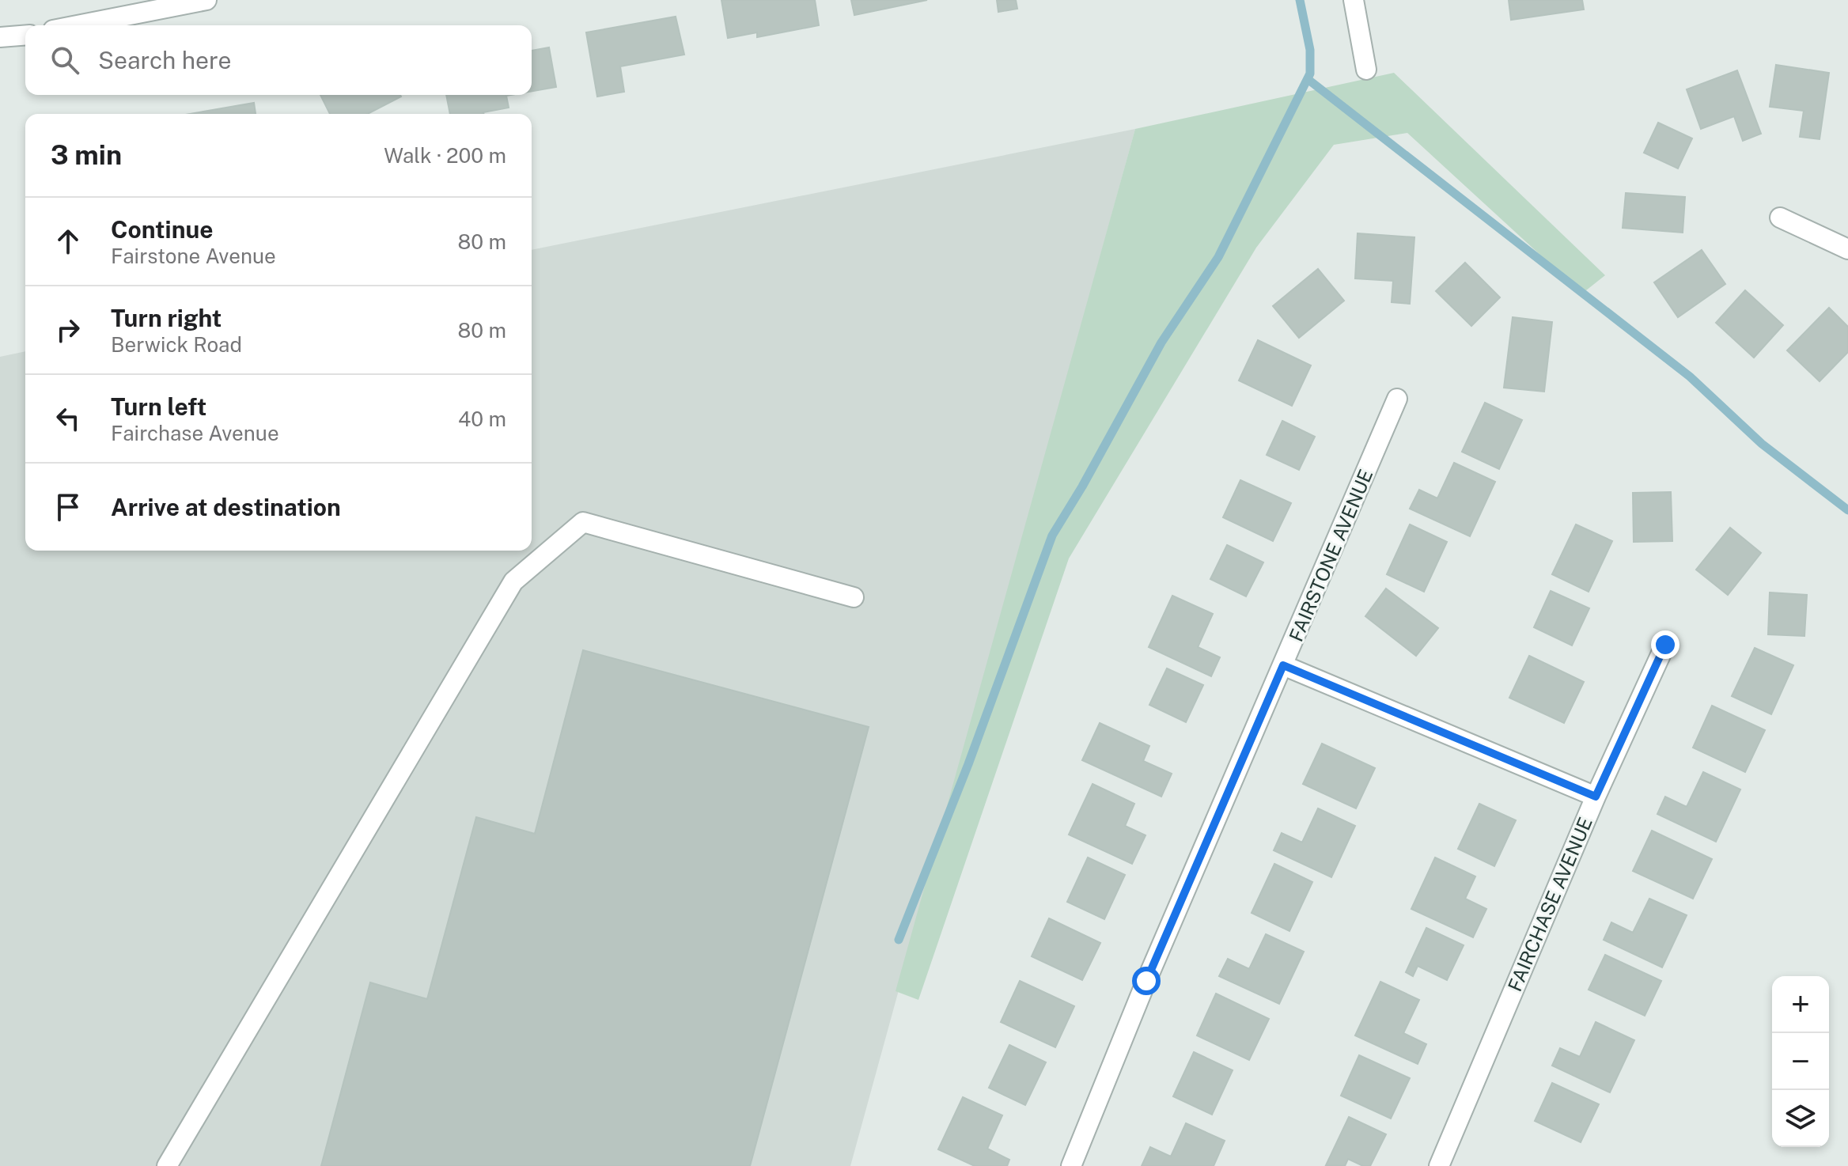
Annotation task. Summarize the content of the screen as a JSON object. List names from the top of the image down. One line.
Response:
{"streets":{"street":["FAIRSTONE AVENUE","FAIRCHASE AVENUE"]},"page":{"search":"Search here","heading":["3 min","Walk · 200 m"],"list":[["Continue","Fairstone Avenue","80 m"],["Turn right","Berwick Road","80 m"],["Turn left","Fairchase Avenue","40 m"],"Arrive at destination"],"map_buttons":["+","−"]}}
